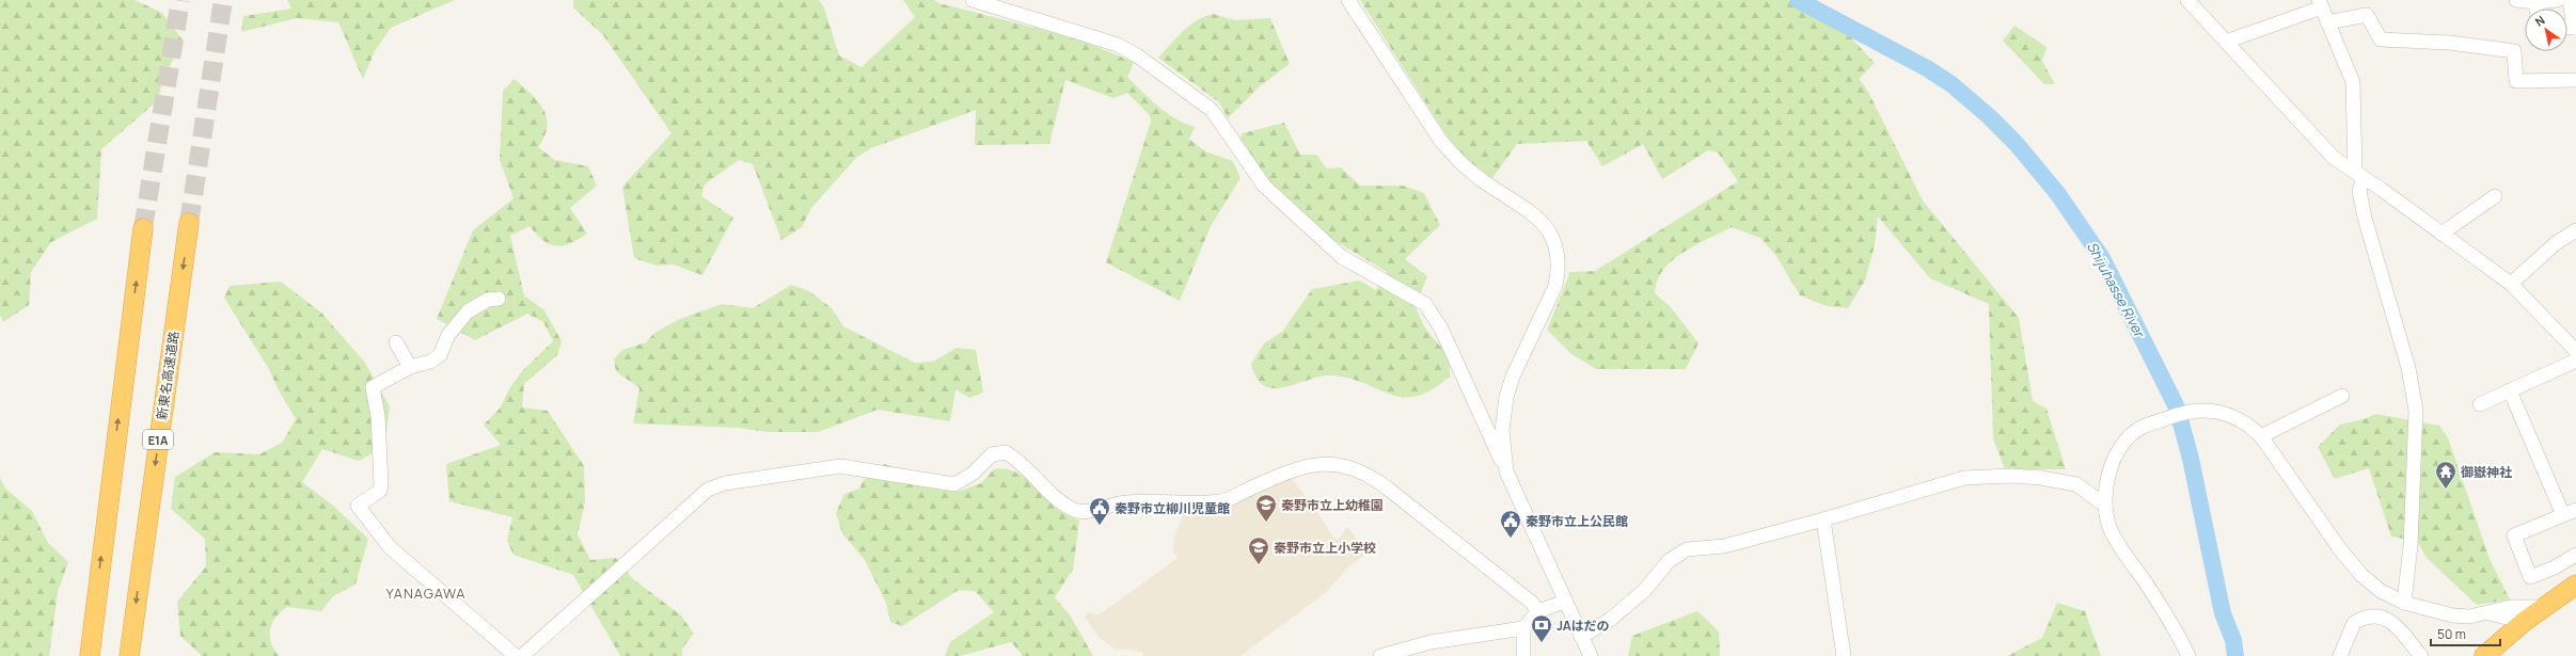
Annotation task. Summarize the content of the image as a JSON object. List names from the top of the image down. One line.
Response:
{"streets":{"highway":["新東名高速道路","E1A"]},"districts":["YANAGAWA"],"water":["Shijuhasse River"],"places":{"temple":["御嶽神社"],"school or university":["秦野市立上幼稚園","秦野市立上小学校"],"public building":["秦野市立柳川児童館","秦野市立上公民館"],"bank":["JAはだの"]},"scale_bar":"50 m","north":"top left"}
